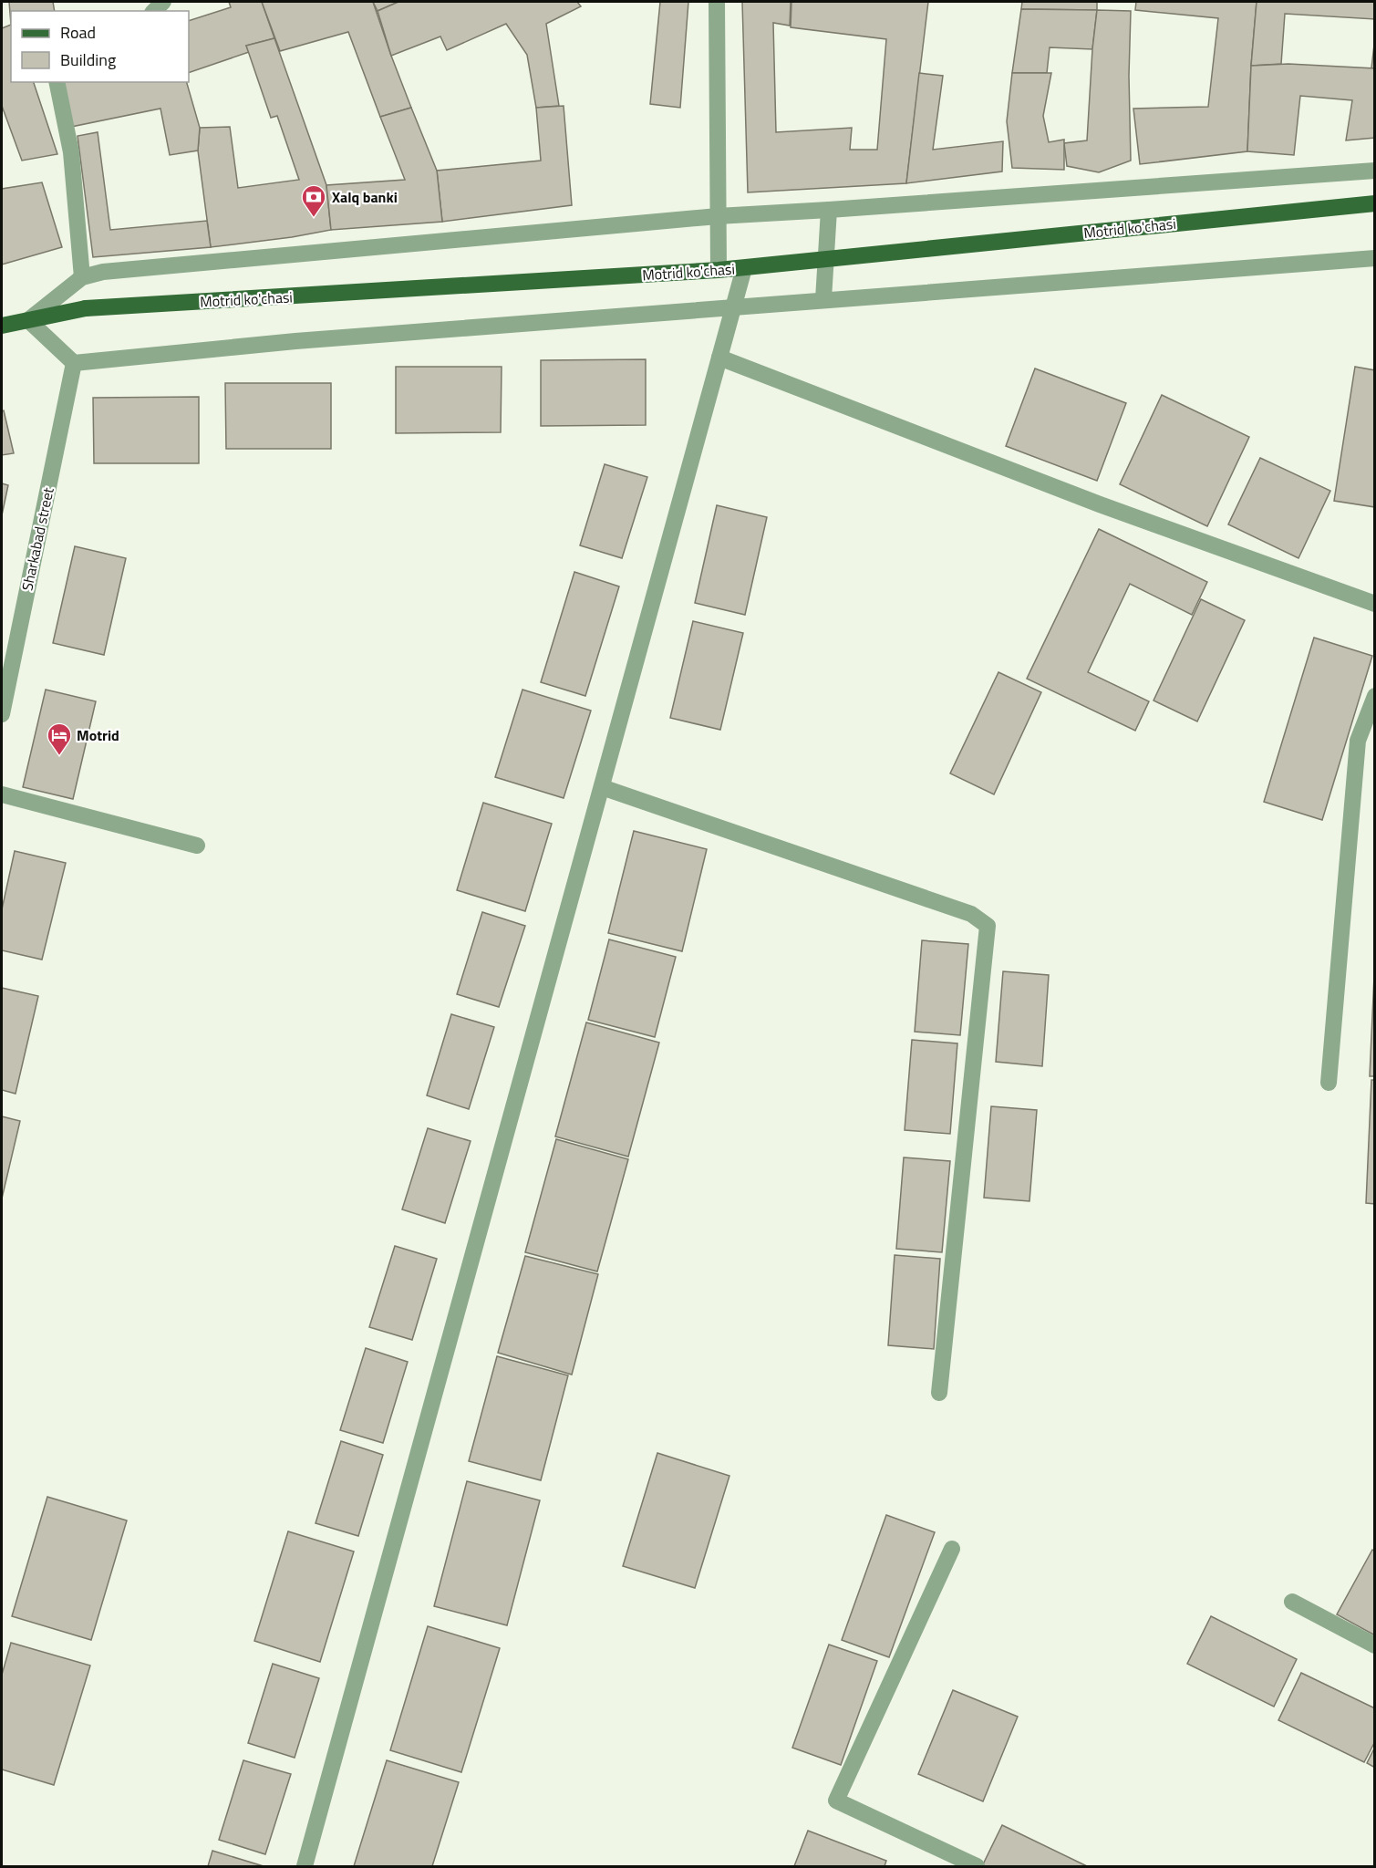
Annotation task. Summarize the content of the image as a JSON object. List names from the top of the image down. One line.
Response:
{"streets":{"main road":["Motrid ko'chasi"],"street":["Sharkabad street"]},"places":{"bank":["Xalq banki"],"hotel":["Motrid"]},"legend":["Road","Building"]}
